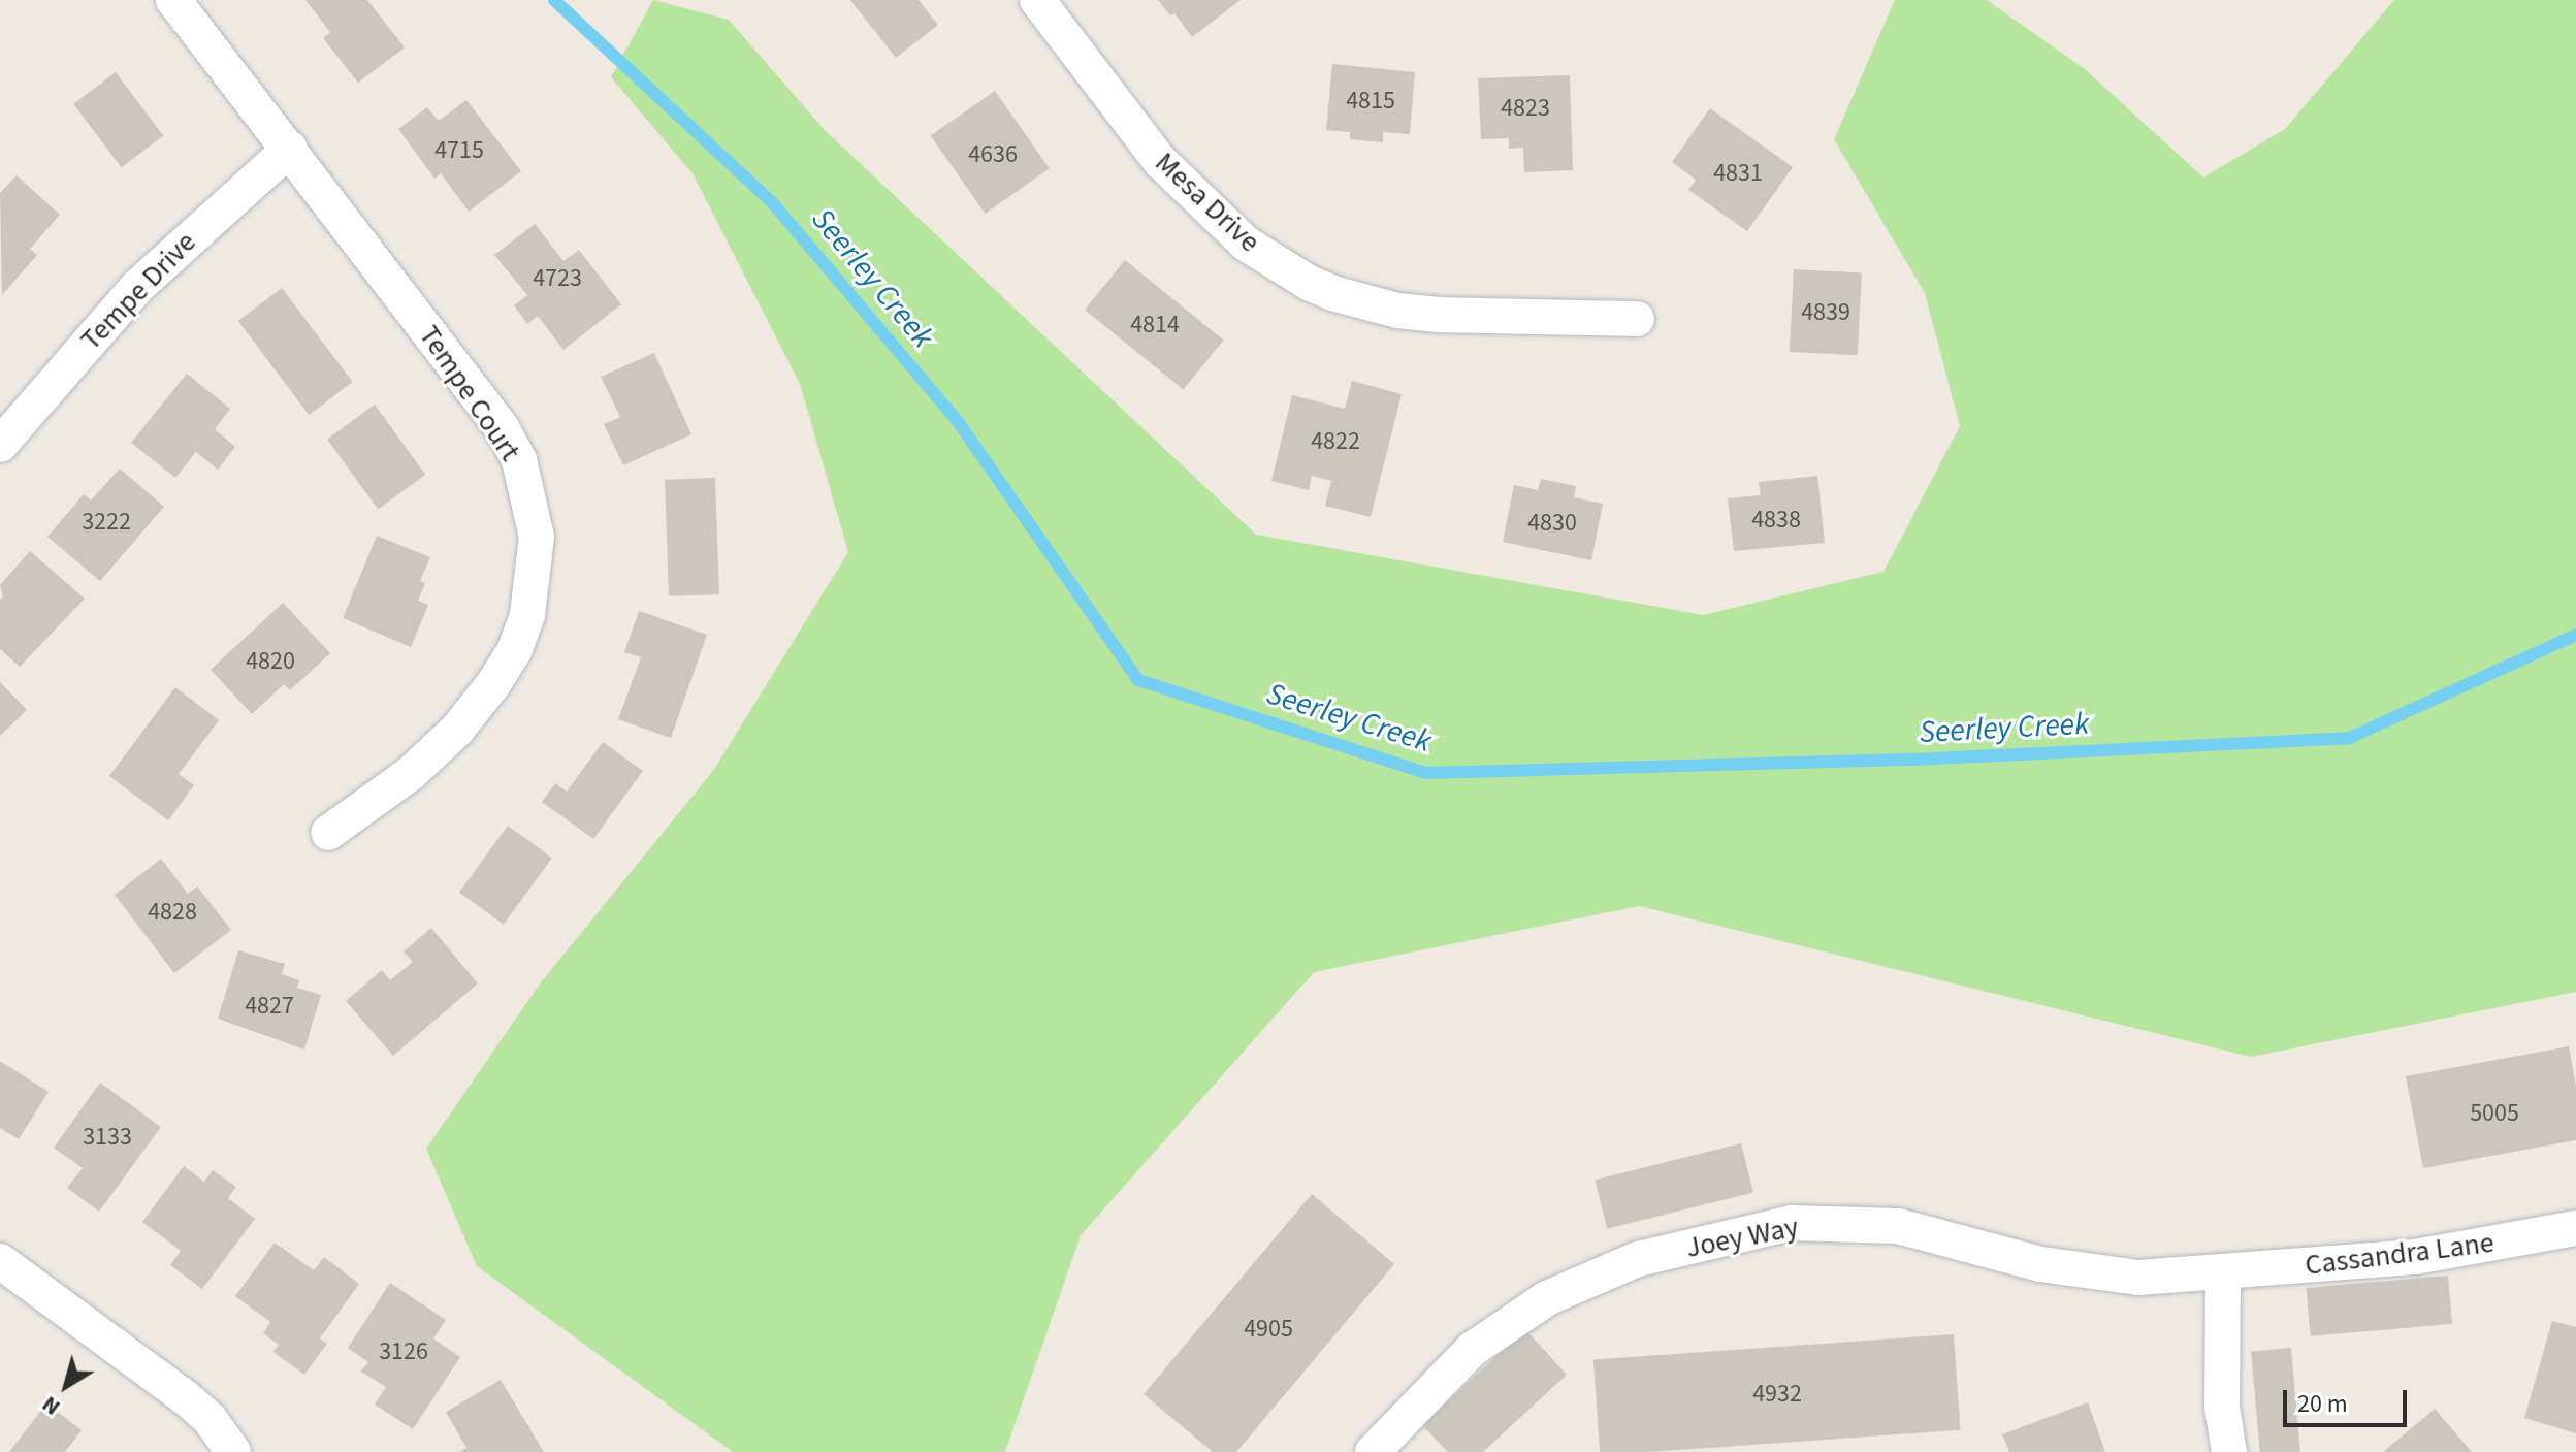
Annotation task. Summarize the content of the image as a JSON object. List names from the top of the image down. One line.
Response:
{"streets":{"street":["Mesa Drive","Tempe Drive","Tempe Court","Joey Way","Cassandra Lane"]},"crossings":[["Tempe Drive","Tempe Court"],["Joey Way","Cassandra Lane"]],"water":["Seerley Creek"],"house_numbers":["4815","4823","4715","4636","4831","4723","4839","4814","4822","4838","3222","4830","4820","4828","4827","5005","3133","4905","3126","4932"],"scale_bar":"20 m","north":"bottom left"}
